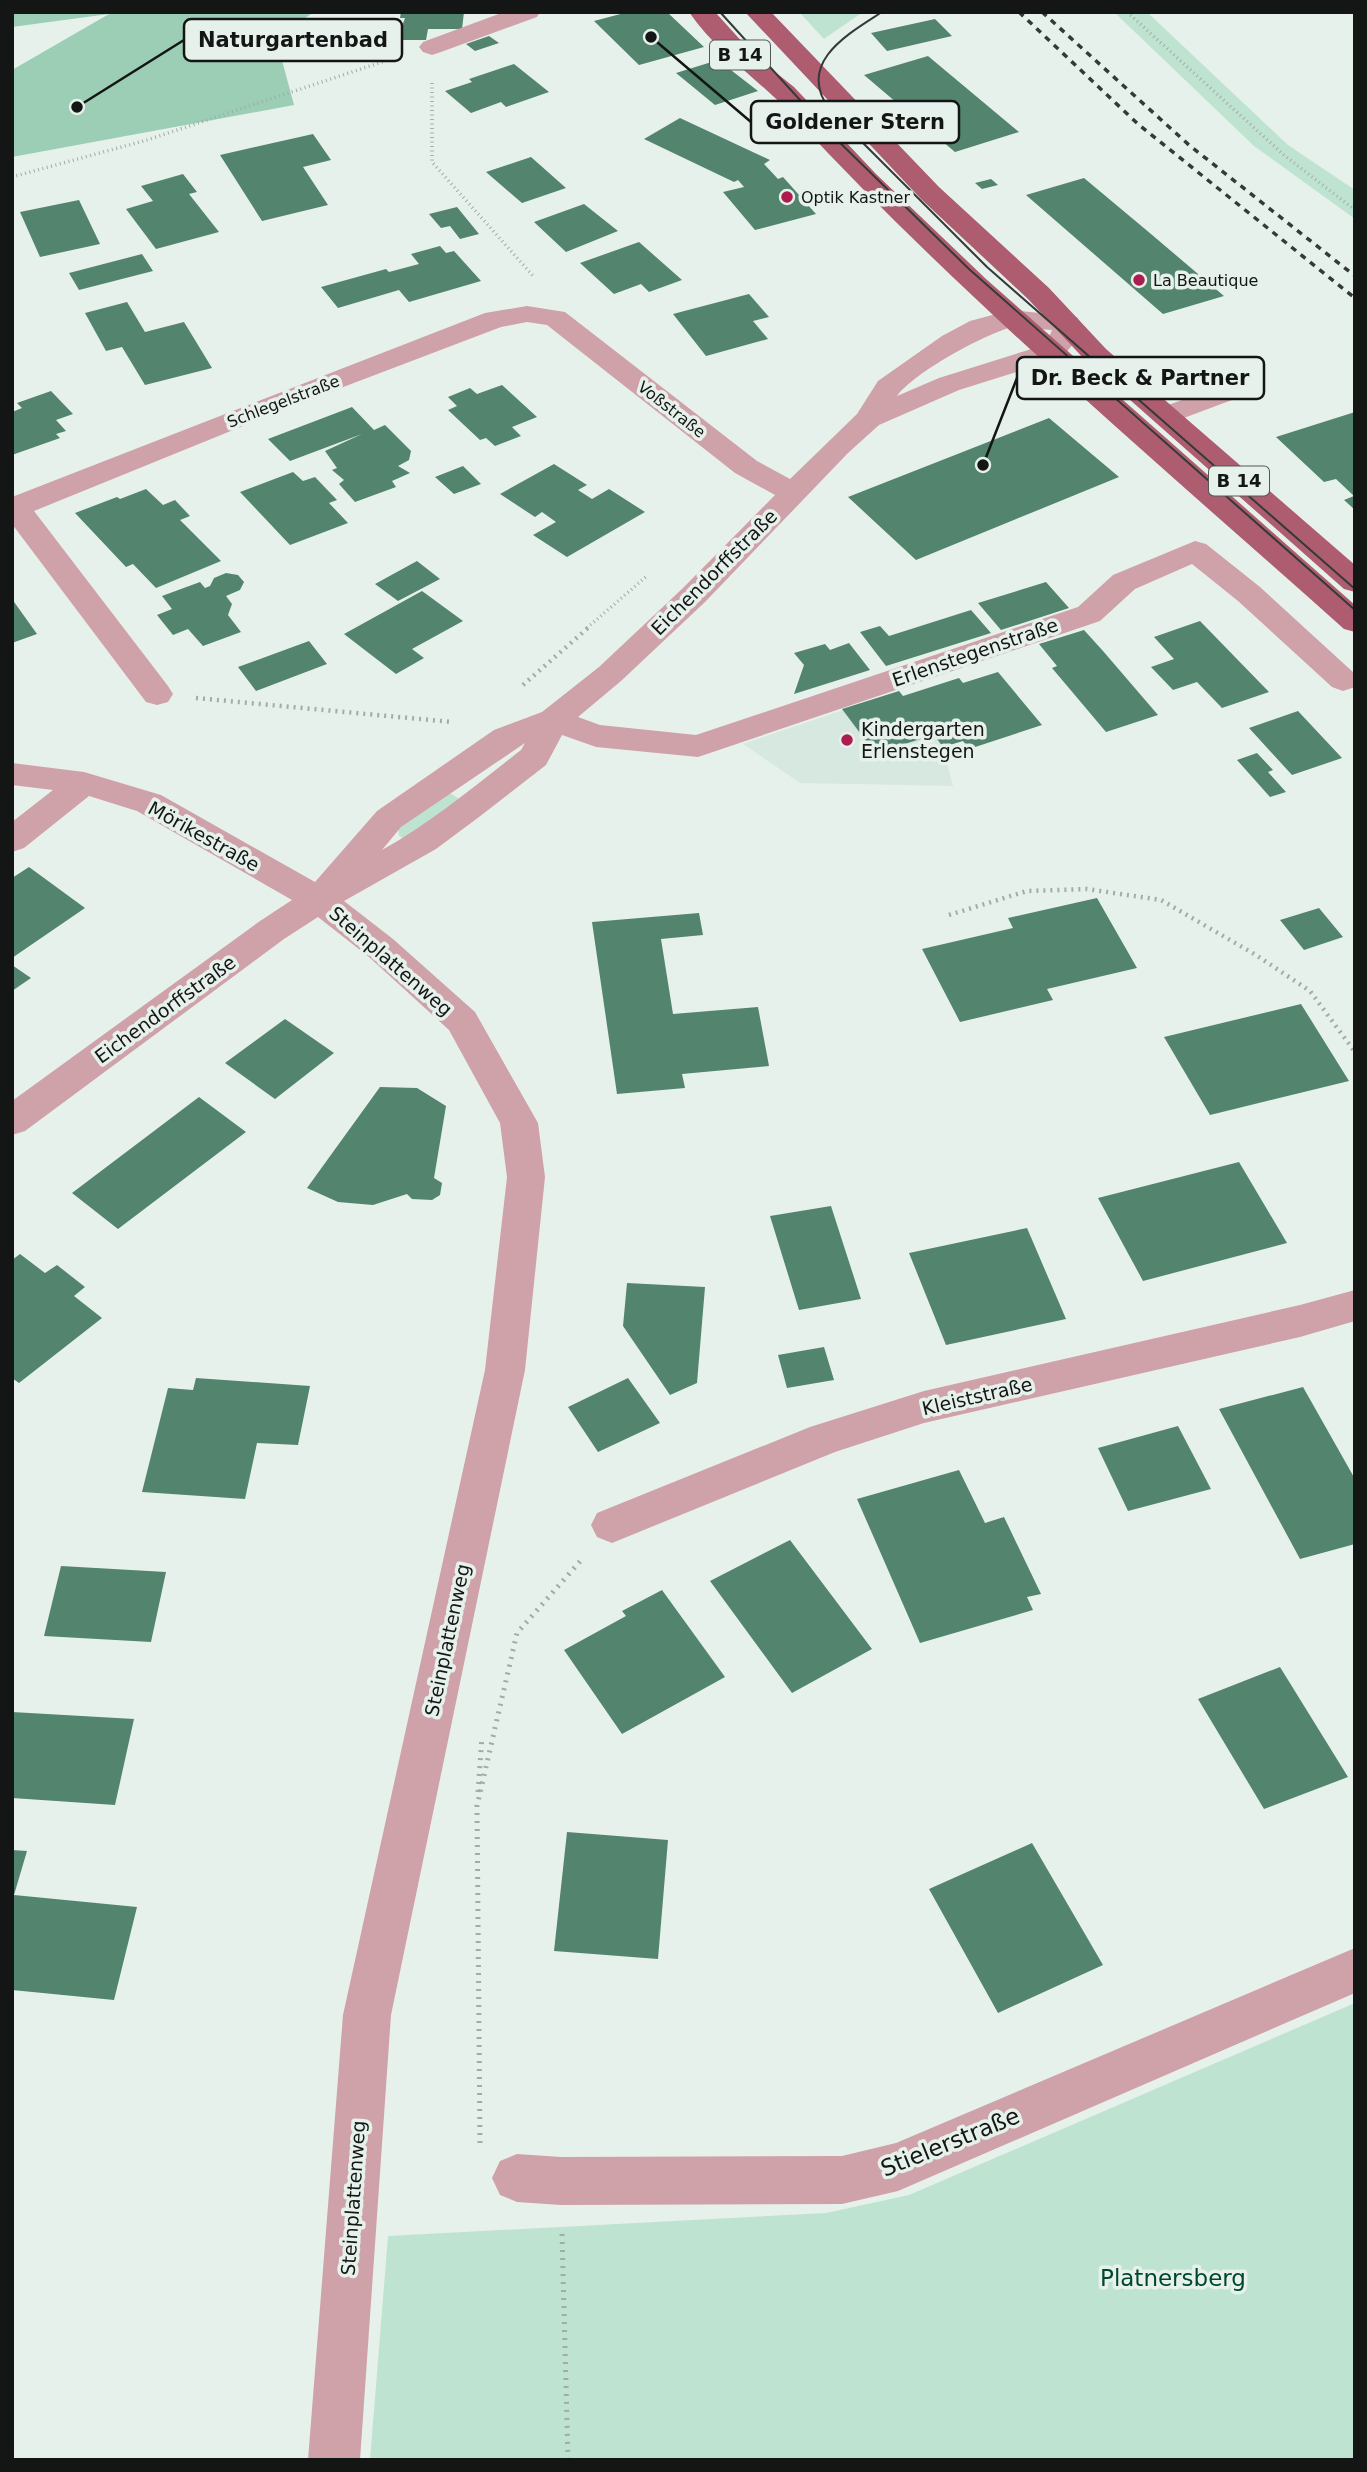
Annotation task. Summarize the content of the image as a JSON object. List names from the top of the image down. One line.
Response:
{"streets":{"main road":["B 14"],"street":["Schlegelstraße","Voßstraße","Eichendorffstraße","Erlenstegenstraße","Mörikestraße","Steinplattenweg","Kleiststraße","Stielerstraße"]},"crossings":[["B 14","Eichendorffstraße"],["Schlegelstraße","Voßstraße"],["Voßstraße","Eichendorffstraße"],["Eichendorffstraße","Erlenstegenstraße"],["Eichendorffstraße","Mörikestraße"],["Eichendorffstraße","Steinplattenweg"],["Mörikestraße","Steinplattenweg"]],"parks":["Platnersberg"],"places":["Goldener Stern","Naturgartenbad","Optik Kastner","La Beautique","Dr. Beck & Partner","Kindergarten Erlenstegen"]}
